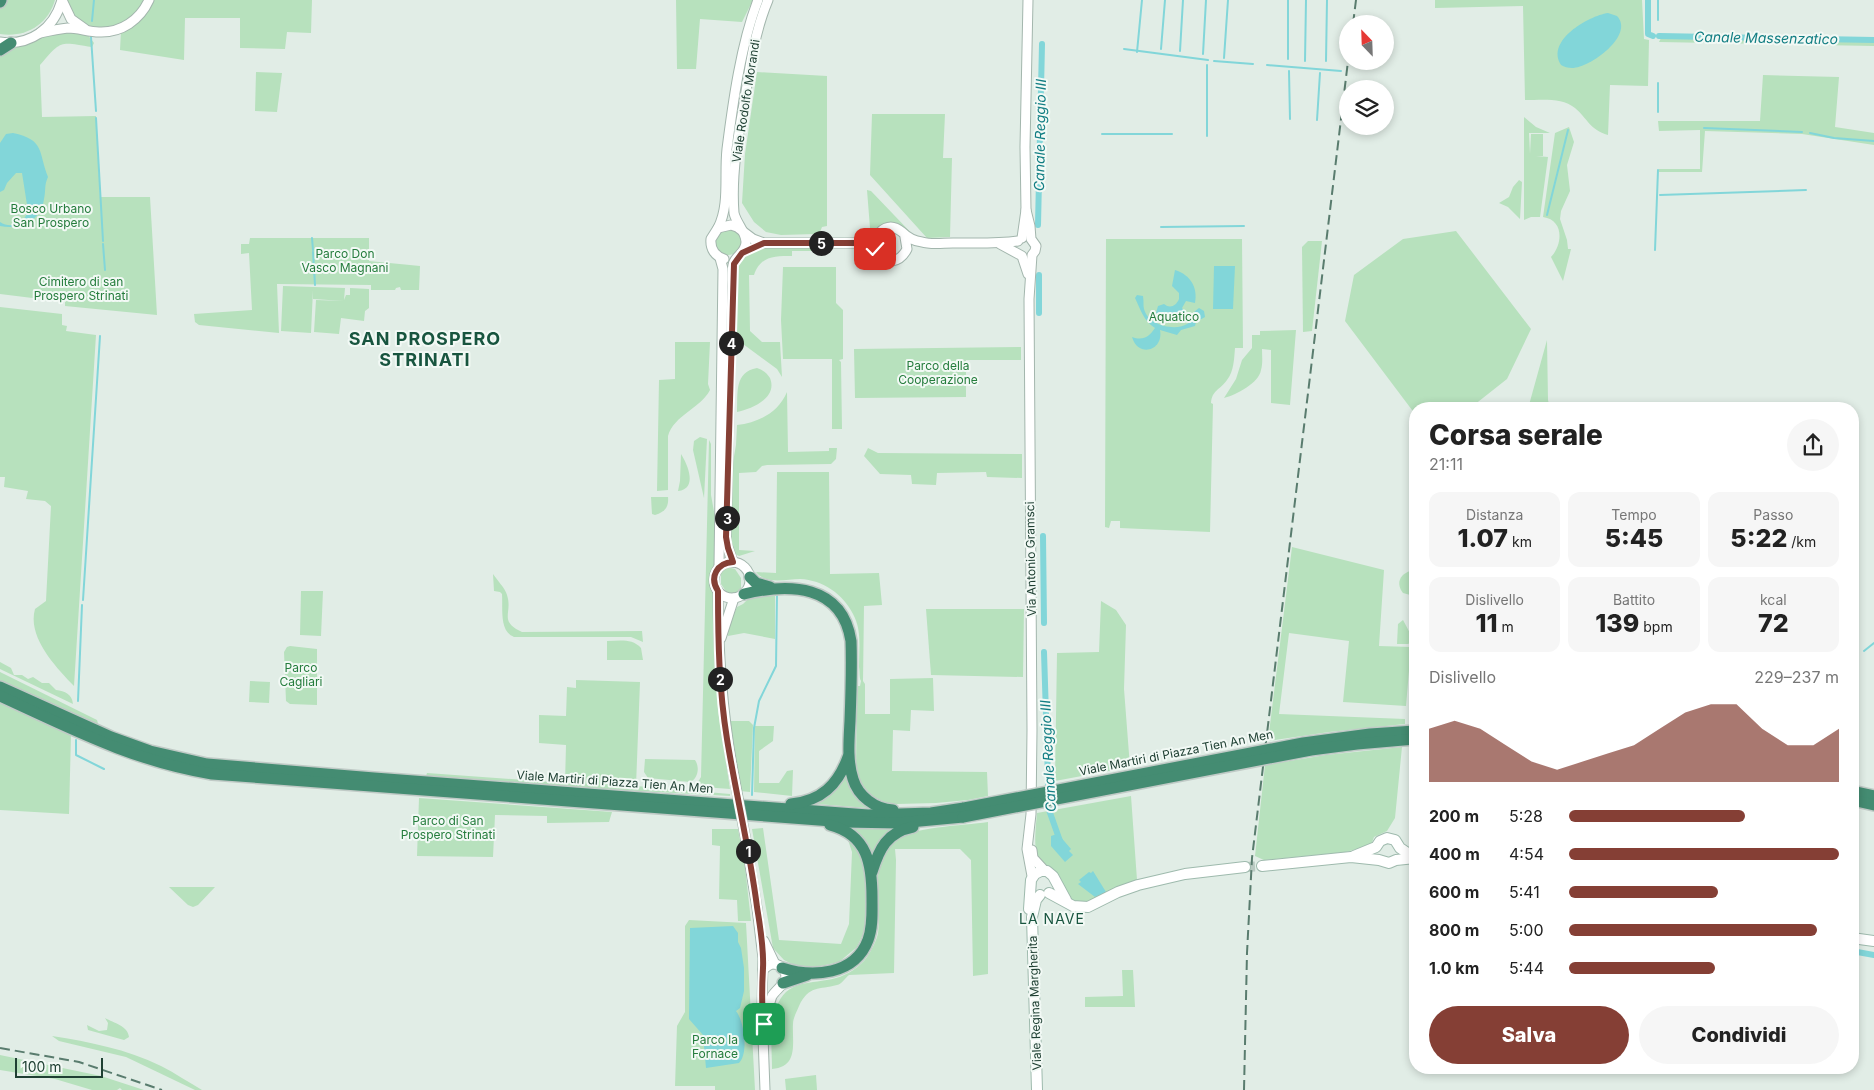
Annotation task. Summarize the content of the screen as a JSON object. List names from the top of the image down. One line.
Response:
{"streets":{"highway":["Viale Martiri di Piazza Tien An Men"],"main road":["Via Antonio Gramsci","Viale Regina Margherita"],"street":["Viale Rodolfo Morandi"]},"crossings":[["Via Antonio Gramsci","Viale Regina Margherita"]],"districts":["SAN PROSPERO STRINATI","LA NAVE"],"water":["Canale Massenzatico","Canale Reggio III"],"parks":["Bosco Urbano San Prospero","Parco Don Vasco Magnani","Cimitero di san Prospero Strinati","Aquatico","Parco della Cooperazione","Parco Cagliari","Parco di San Prospero Strinati","Parco la Fornace"],"scale_bar":"100 m","north":"top left","page":{"pins":["5","4","3","2","1"],"heading":["Corsa serale","21:11"],"stats":[["Distanza","1.07 km"],["Tempo","5:45"],["Passo","5:22 /km"],["Dislivello","11 m"],["Battito","139 bpm"],["kcal","72"]],"chart":["Dislivello","229–237 m"],"list":[{"name":"200 m","note":"5:28"},{"name":"400 m","note":"4:54"},{"name":"600 m","note":"5:41"},{"name":"800 m","note":"5:00"},{"name":"1.0 km","note":"5:44"}],"buttons":["Salva","Condividi"],"scale":"100 m"}}
